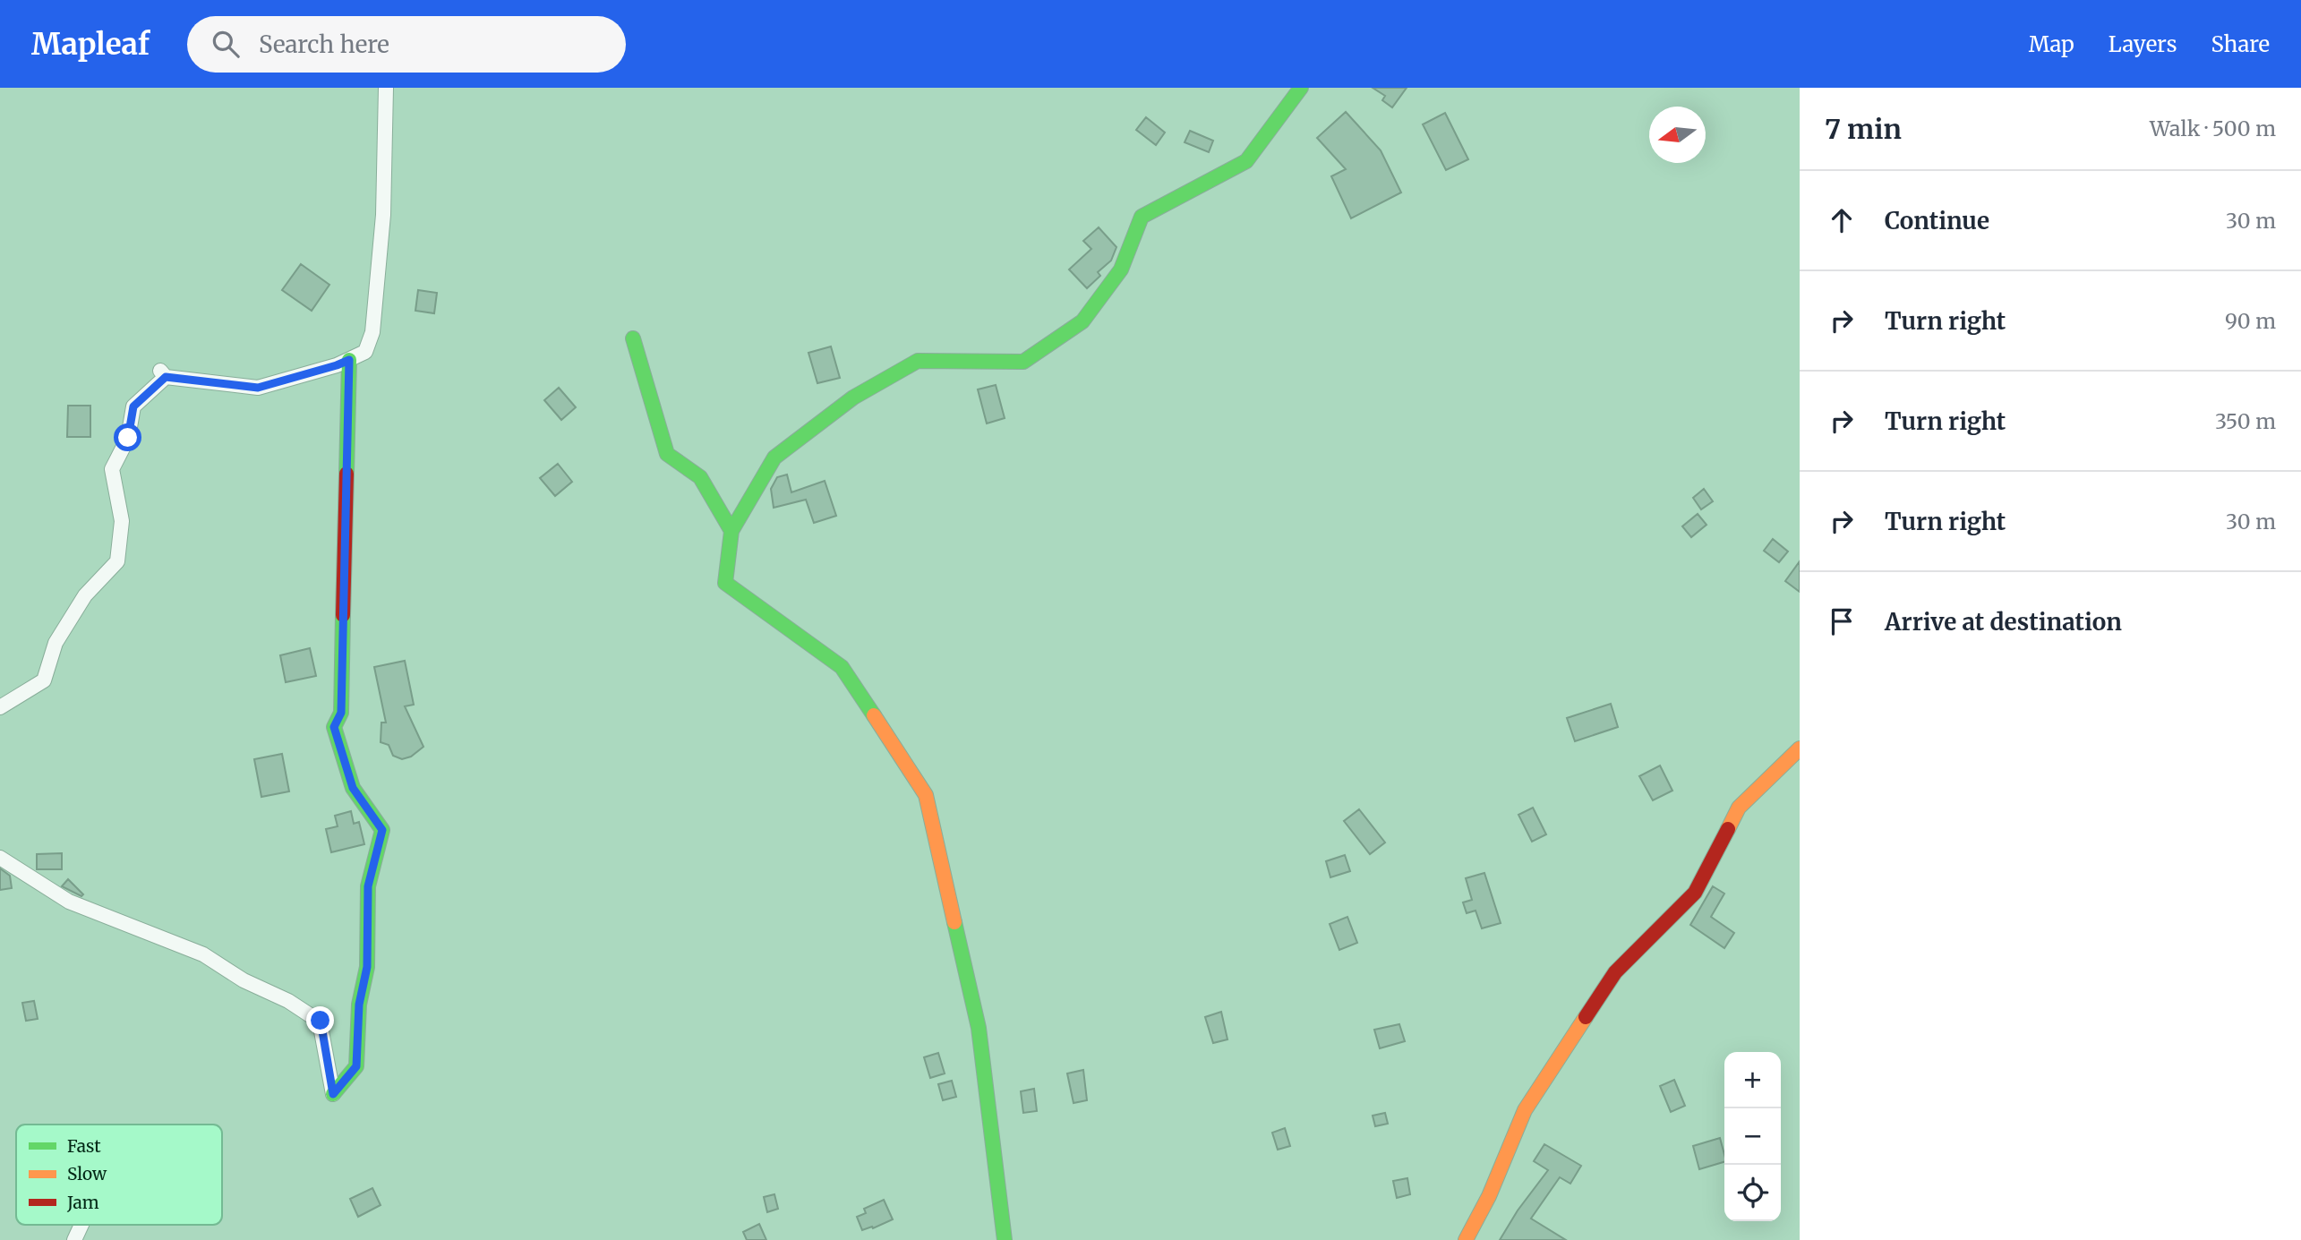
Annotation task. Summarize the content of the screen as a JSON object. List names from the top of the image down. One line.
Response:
{"legend":["Fast","Slow","Jam"],"north":"left","page":{"header":"Mapleaf","search":"Search here","nav":["Map","Layers","Share"],"heading":["7 min","Walk · 500 m"],"list":[["Continue","30 m"],["Turn right","90 m"],["Turn right","350 m"],["Turn right","30 m"],"Arrive at destination"],"map_buttons":["+","−"]}}
